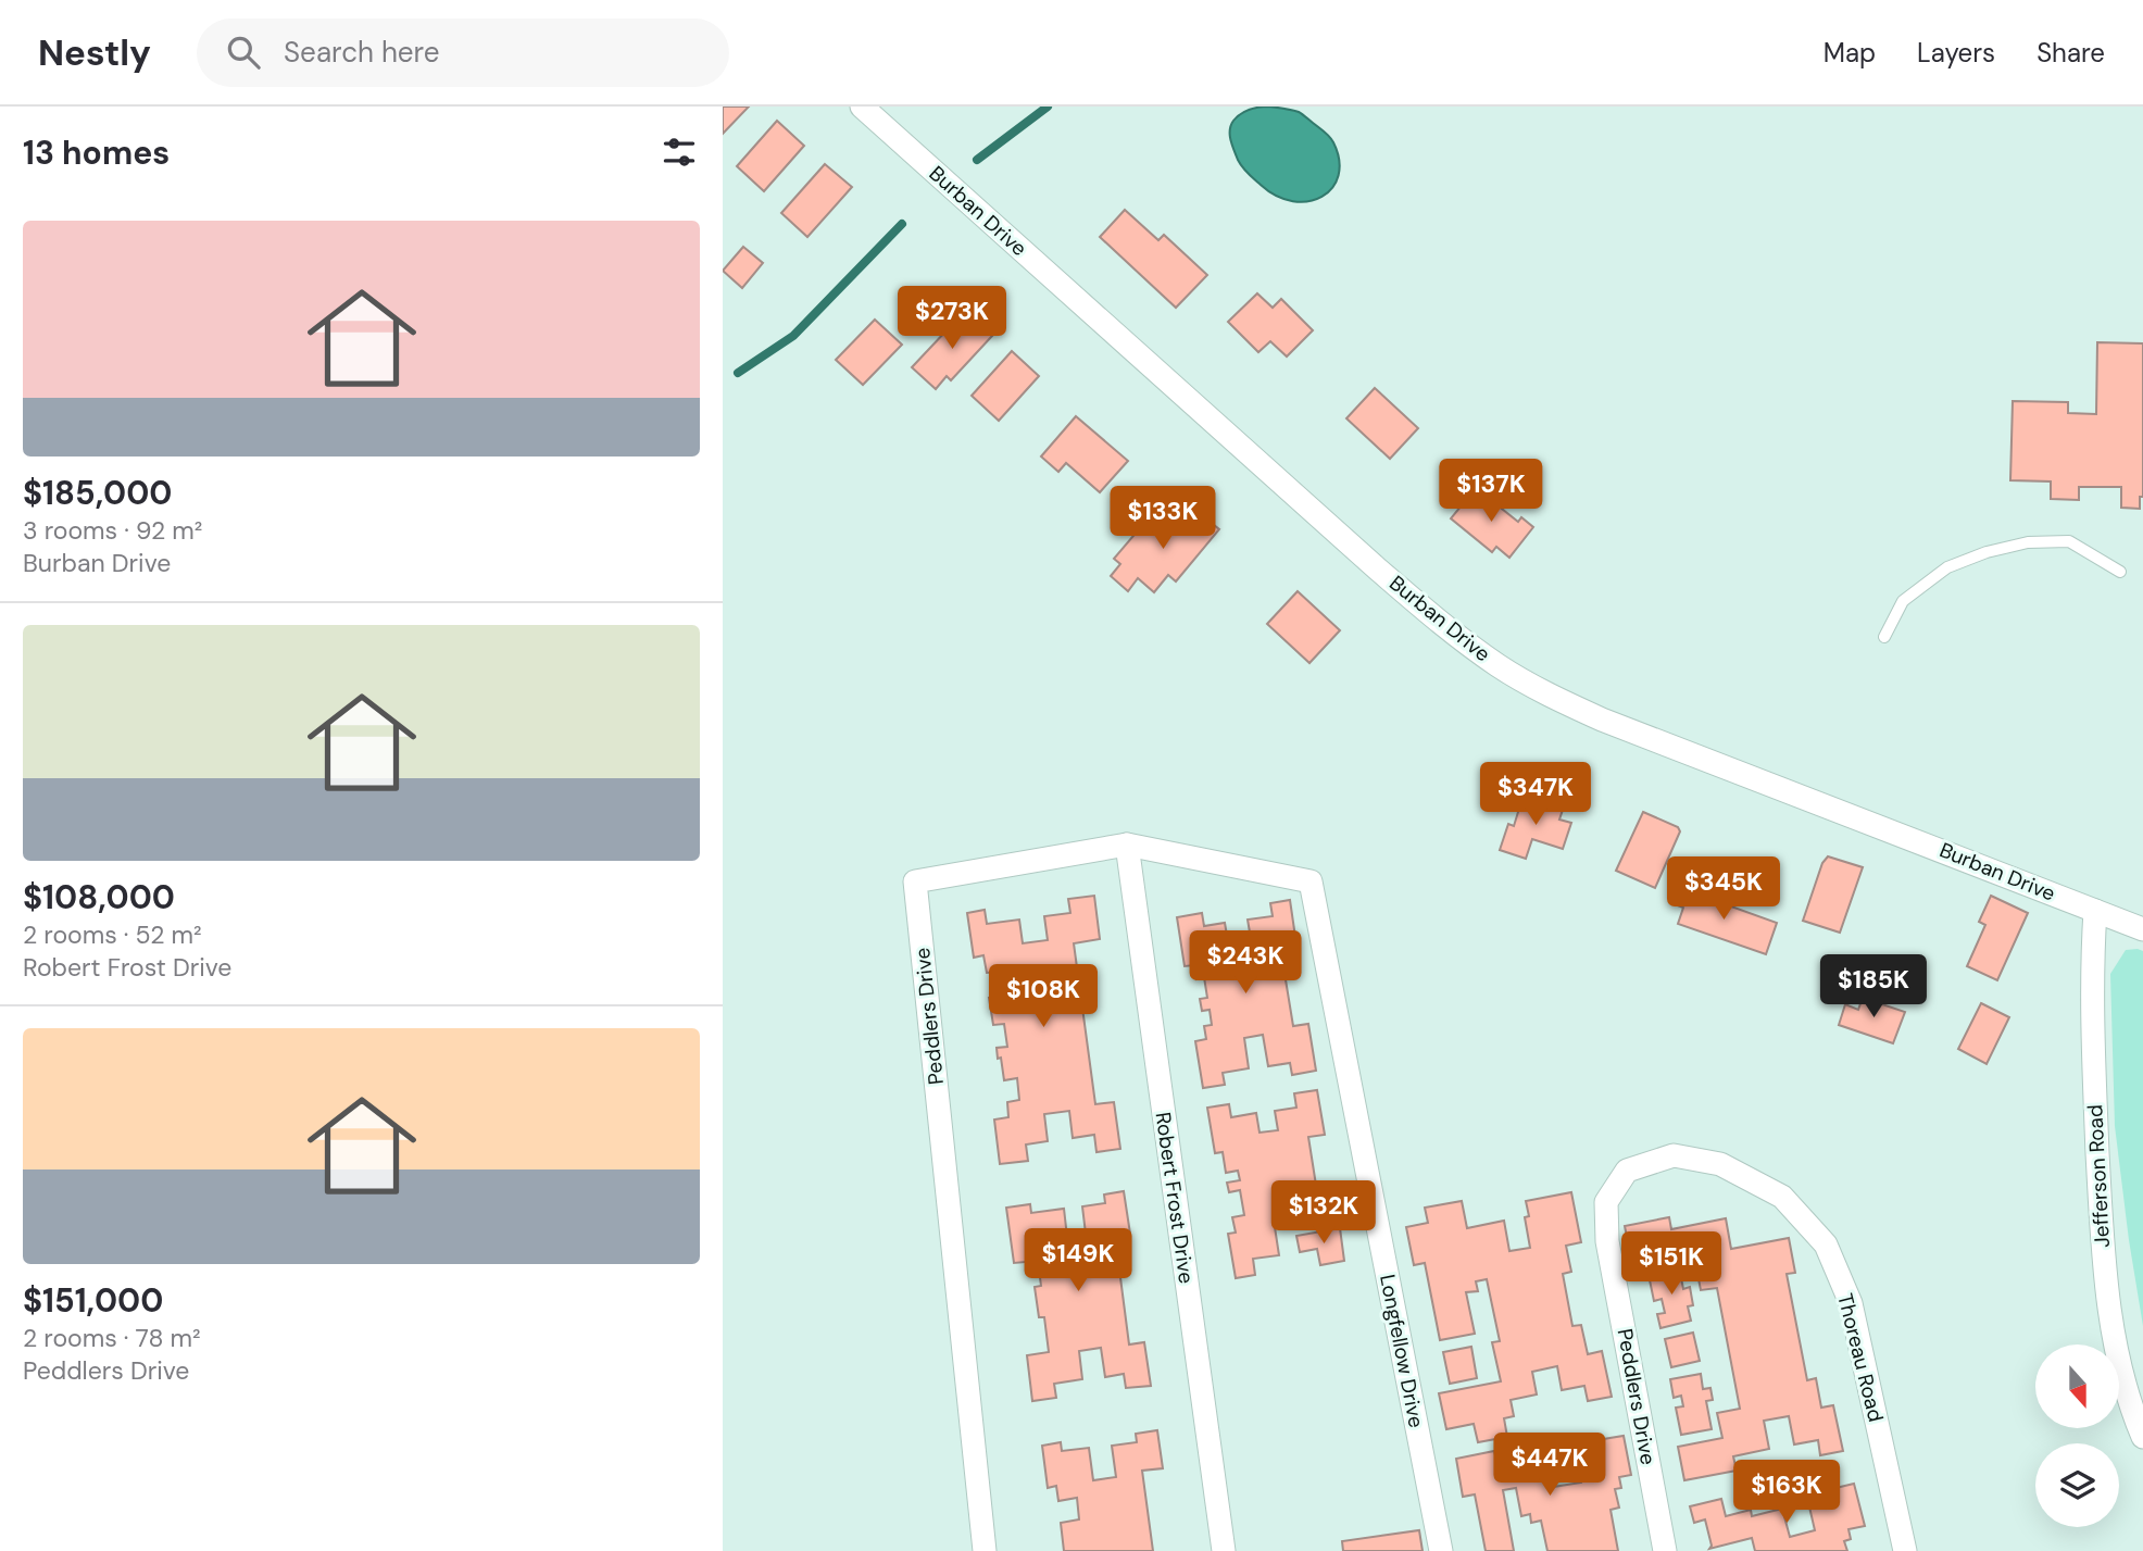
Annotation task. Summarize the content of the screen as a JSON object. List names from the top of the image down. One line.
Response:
{"streets":{"street":["Burban Drive","Peddlers Drive","Jefferson Road","Robert Frost Drive","Longfellow Drive","Thoreau Road"]},"crossings":[["Burban Drive","Jefferson Road"],["Peddlers Drive","Robert Frost Drive"],["Peddlers Drive","Longfellow Drive"],["Peddlers Drive","Thoreau Road"]],"north":"bottom","page":{"header":"Nestly","search":"Search here","nav":["Map","Layers","Share"],"heading":"13 homes","list":[{"name":"$185,000","note":"3 rooms · 92 m² · Burban Drive"},{"name":"$108,000","note":"2 rooms · 52 m² · Robert Frost Drive"},{"name":"$151,000","note":"2 rooms · 78 m² · Peddlers Drive"}],"price":["$273K","$137K","$133K","$347K","$345K","$243K","$185K","$108K","$132K","$149K","$151K","$447K","$163K"]}}
